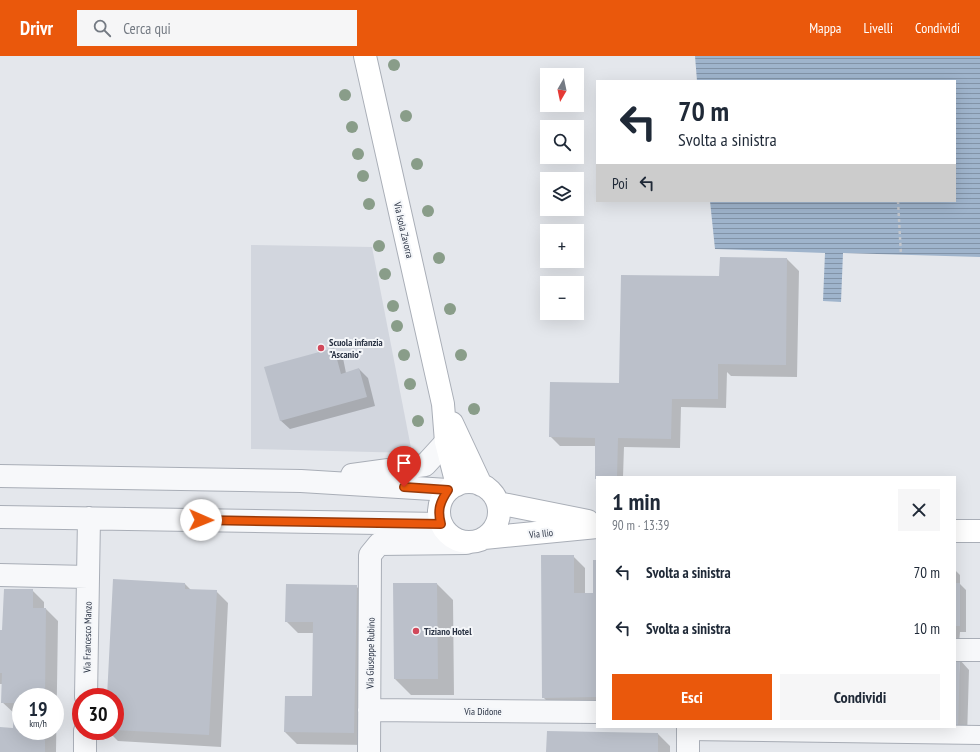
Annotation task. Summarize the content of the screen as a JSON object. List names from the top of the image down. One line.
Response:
{"streets":{"main road":["Via Isola Zavorra","Via Ilio"],"street":["Via Francesco Manzo","Via Giuseppe Rubino","Via Didone"]},"crossings":[["Via Isola Zavorra","Via Ilio"],["Via Isola Zavorra","Via Giuseppe Rubino"],["Via Ilio","Via Giuseppe Rubino"],["Via Giuseppe Rubino","Via Didone"]],"places":["Scuola infanzia \"Ascanio\"","Tiziano Hotel"],"north":"bottom","page":{"header":"Drivr","search":"Cerca qui","nav":["Mappa","Livelli","Condividi"],"map_buttons":["+","−"],"turn":["70 m","Svolta a sinistra"],"then":"Poi","heading":["1 min","90 m · 13:39"],"list":[{"name":"Svolta a sinistra","value":"70 m"},{"name":"Svolta a sinistra","value":"10 m"}],"buttons":["Esci","Condividi"],"speed":"19 km/h","limit":"30"}}
